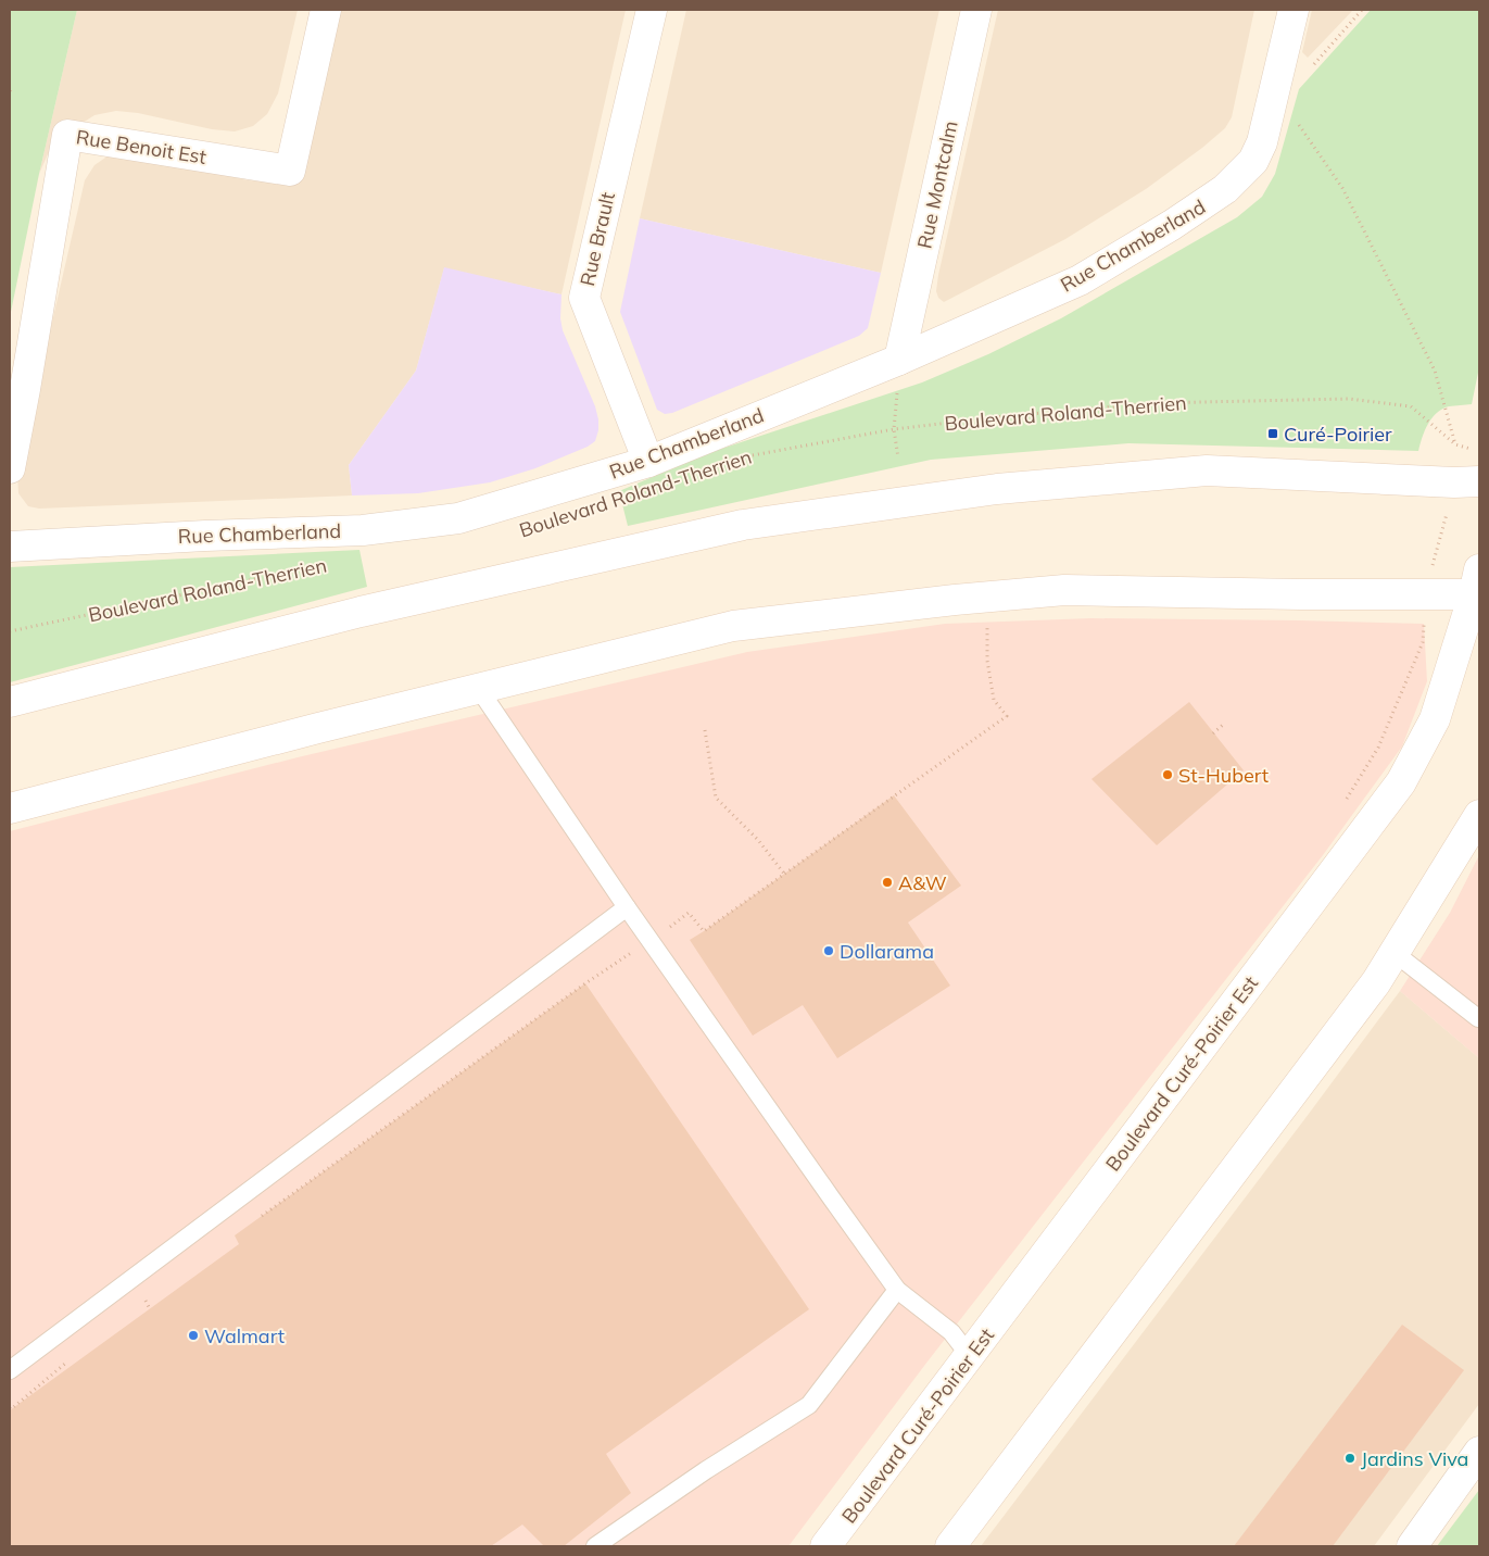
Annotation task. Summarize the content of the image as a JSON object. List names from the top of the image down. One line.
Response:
{"streets":{"main road":["Rue Benoit Est","Rue Montcalm","Rue Brault","Rue Chamberland","Boulevard Curé-Poirier Est"],"path":["Boulevard Roland-Therrien"]},"crossings":[["Rue Montcalm","Rue Chamberland"],["Rue Brault","Rue Chamberland"]],"places":{"transit":["Curé-Poirier"],"other":["St-Hubert","A&W","Dollarama","Walmart","Jardins Viva"]}}
